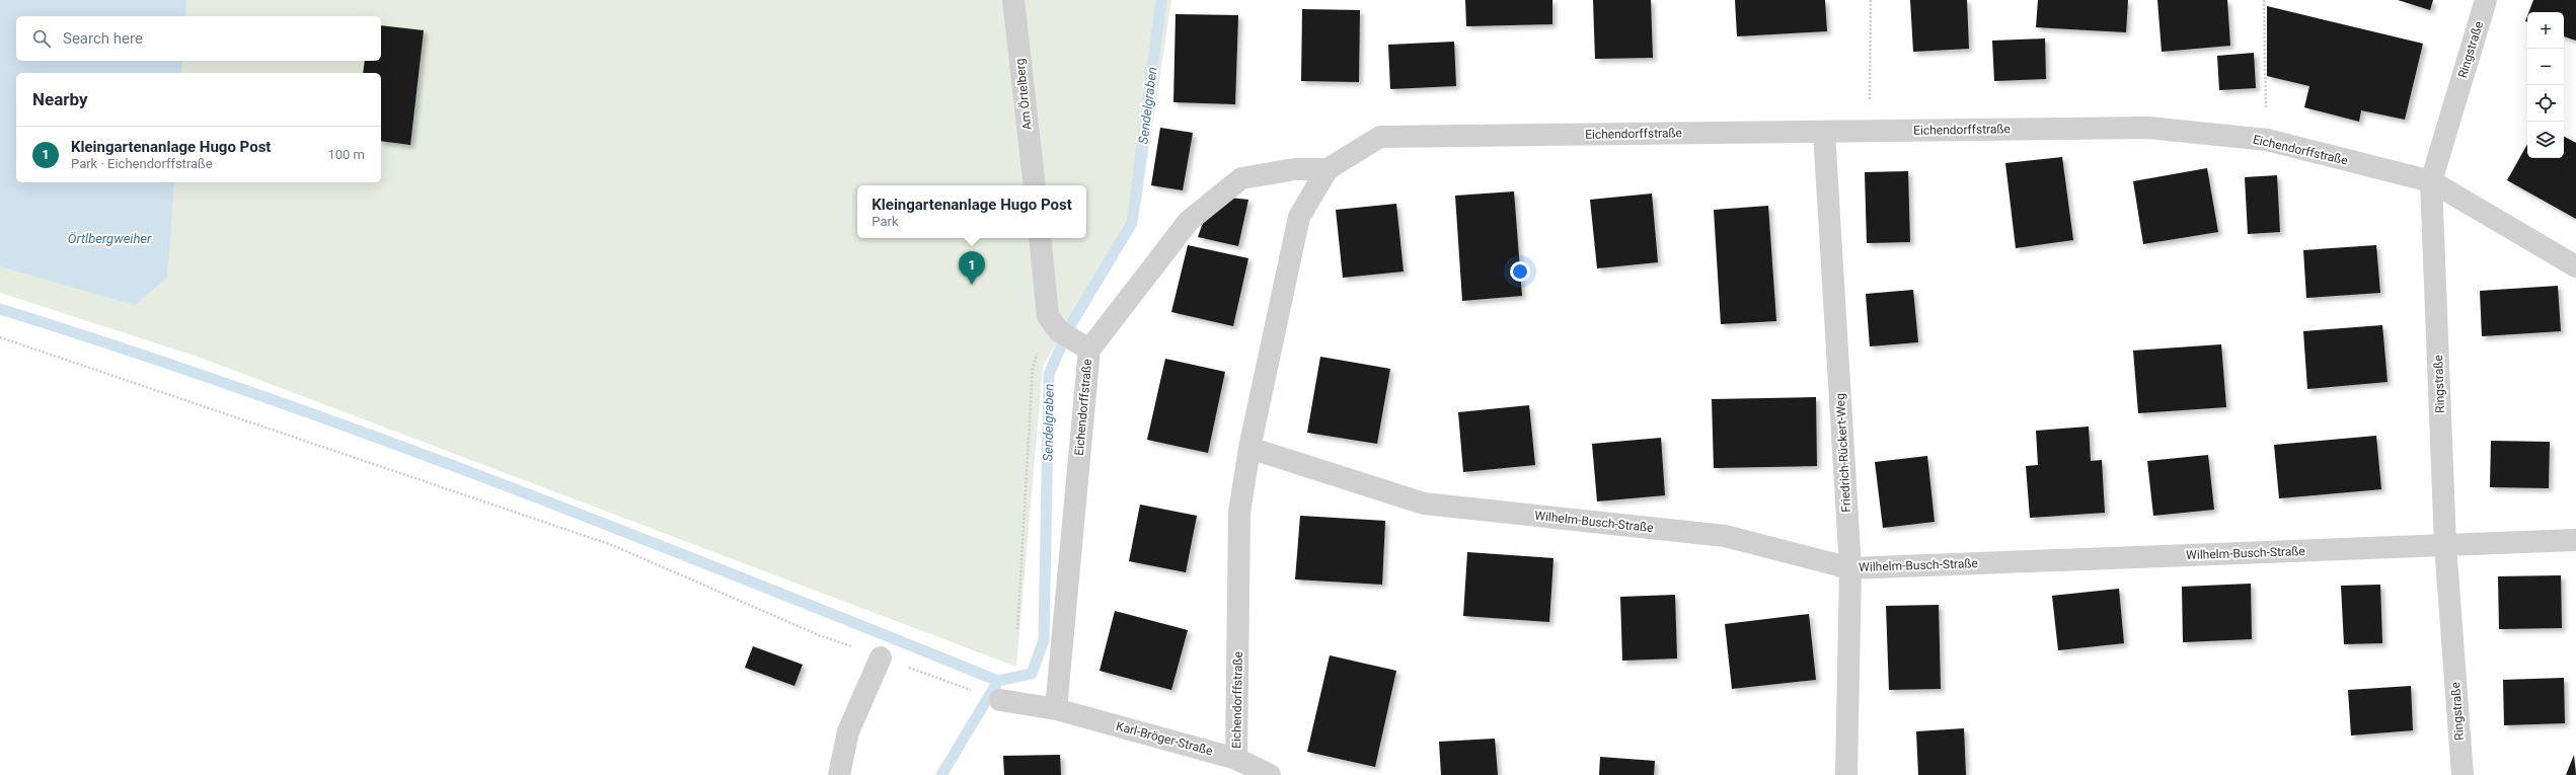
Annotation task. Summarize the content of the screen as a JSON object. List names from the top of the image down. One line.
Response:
{"streets":{"street":["Ringstraße","Am Örtelberg","Eichendorffstraße","Friedrich-Rückert-Weg","Wilhelm-Busch-Straße","Karl-Bröger-Straße"]},"crossings":[["Ringstraße","Eichendorffstraße"],["Ringstraße","Wilhelm-Busch-Straße"],["Eichendorffstraße","Friedrich-Rückert-Weg"],["Eichendorffstraße","Wilhelm-Busch-Straße"],["Eichendorffstraße","Karl-Bröger-Straße"],["Friedrich-Rückert-Weg","Wilhelm-Busch-Straße"]],"water":["Sendelgraben","Örtlbergweiher"],"page":{"map_buttons":["+","−"],"search":"Search here","heading":"Nearby","list":[{"mark":"1","name":"Kleingartenanlage Hugo Post","note":"Park · Eichendorffstraße","value":"100 m"}],"popup":["Kleingartenanlage Hugo Post","Park"],"pins":"1"}}
